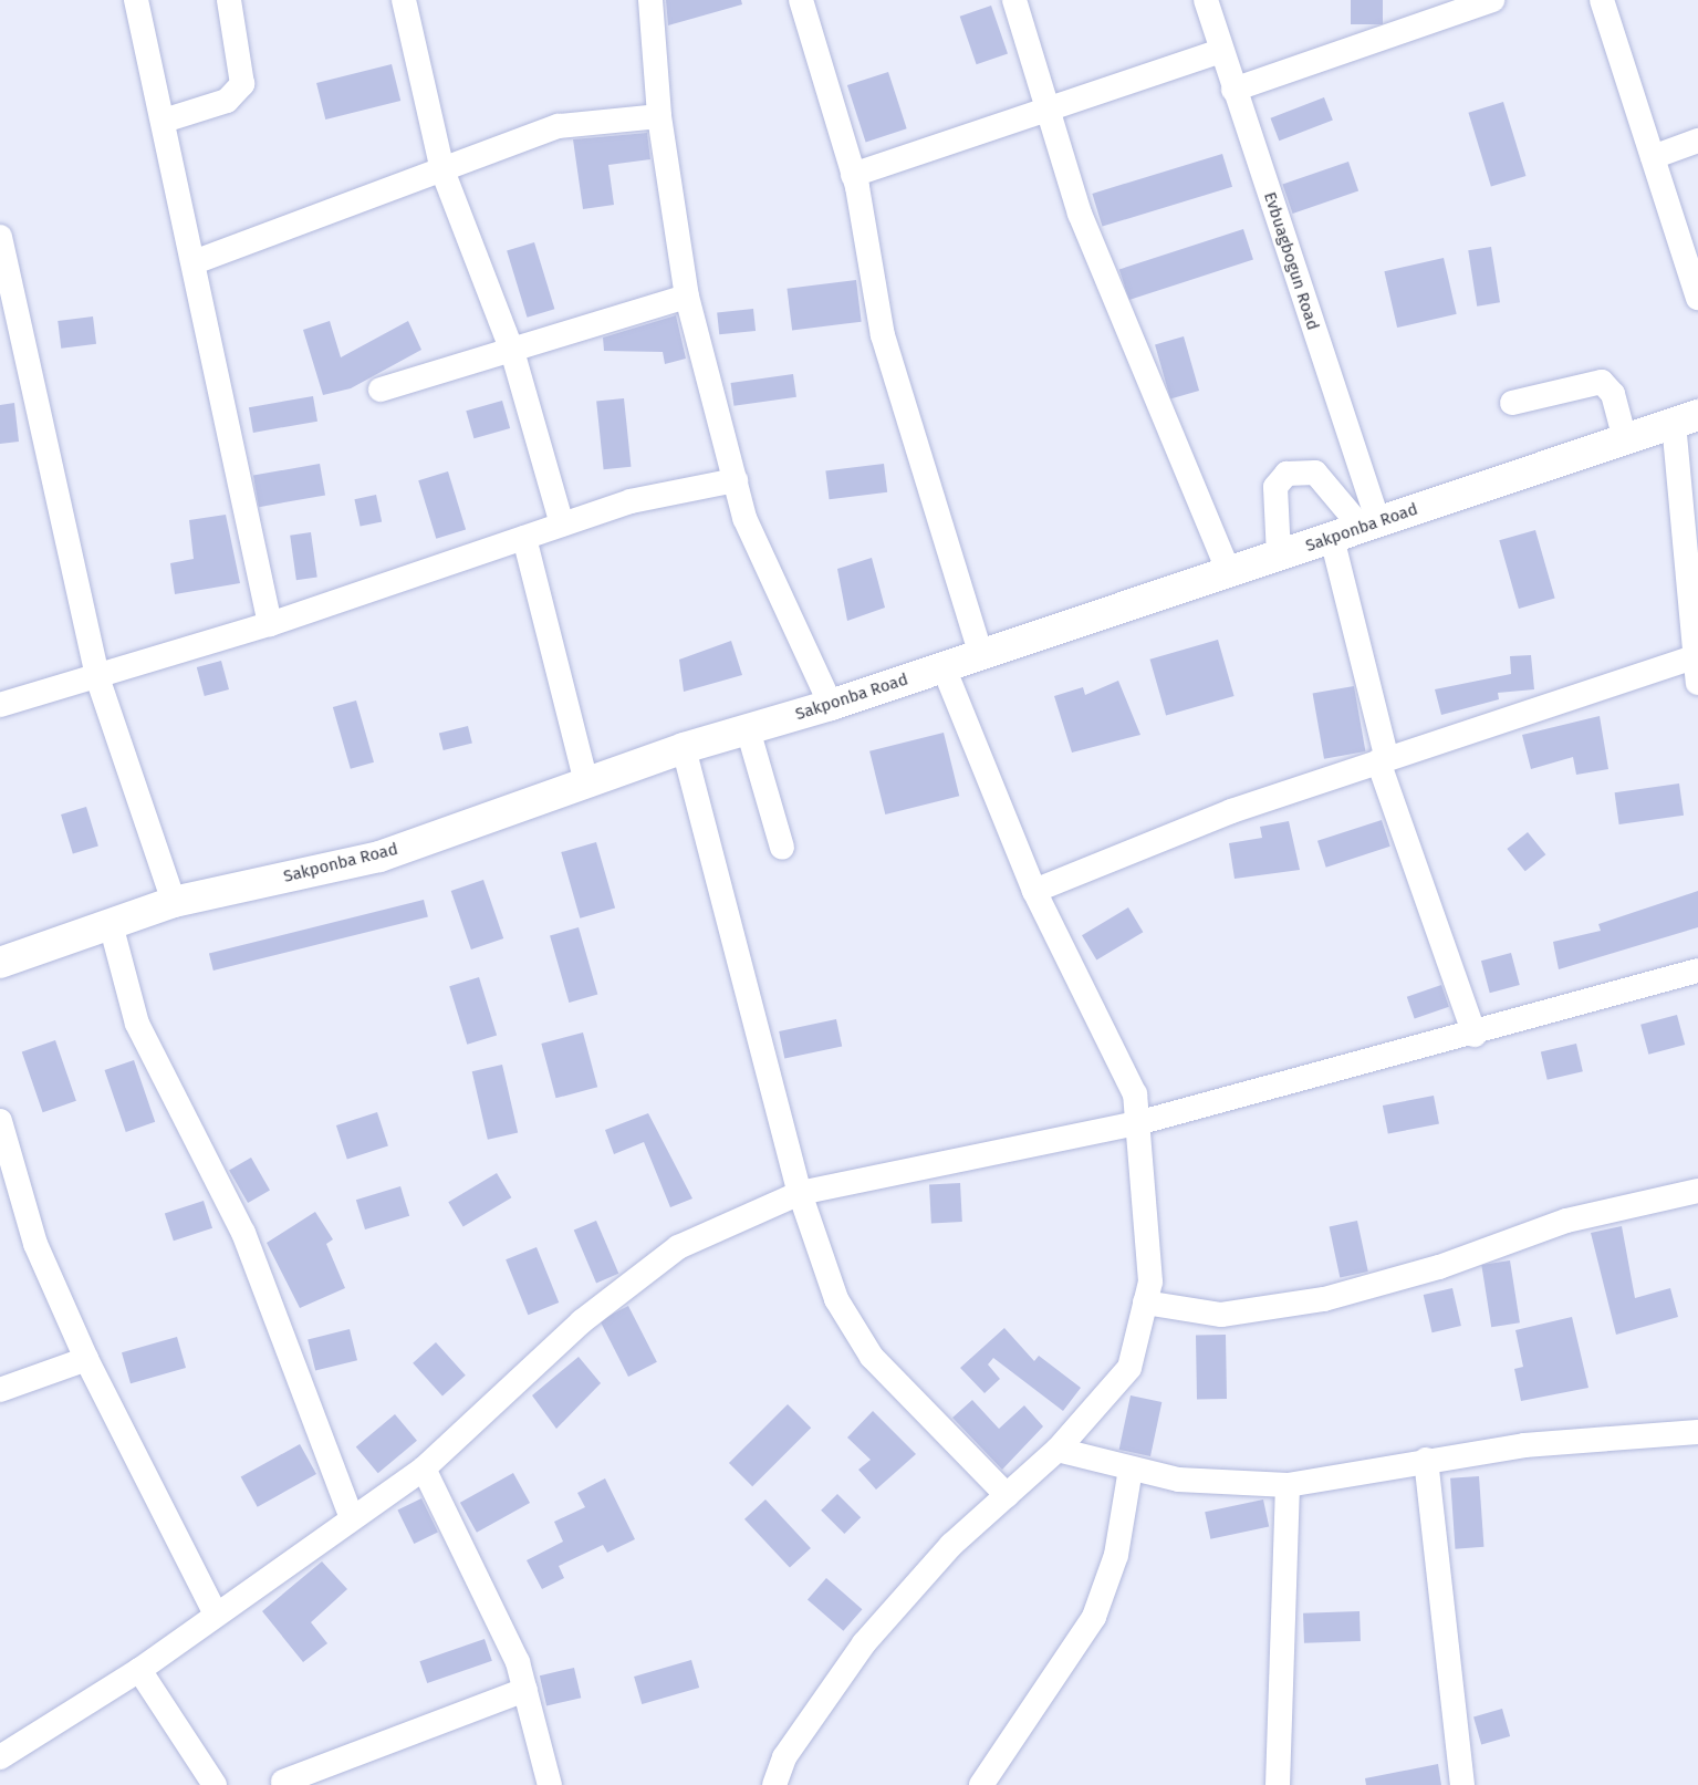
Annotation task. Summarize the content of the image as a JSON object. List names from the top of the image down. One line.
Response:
{"streets":{"main road":["Sakponba Road"],"street":["Evbuagbogun Road"]},"crossings":[["Evbuagbogun Road","Sakponba Road"]]}
